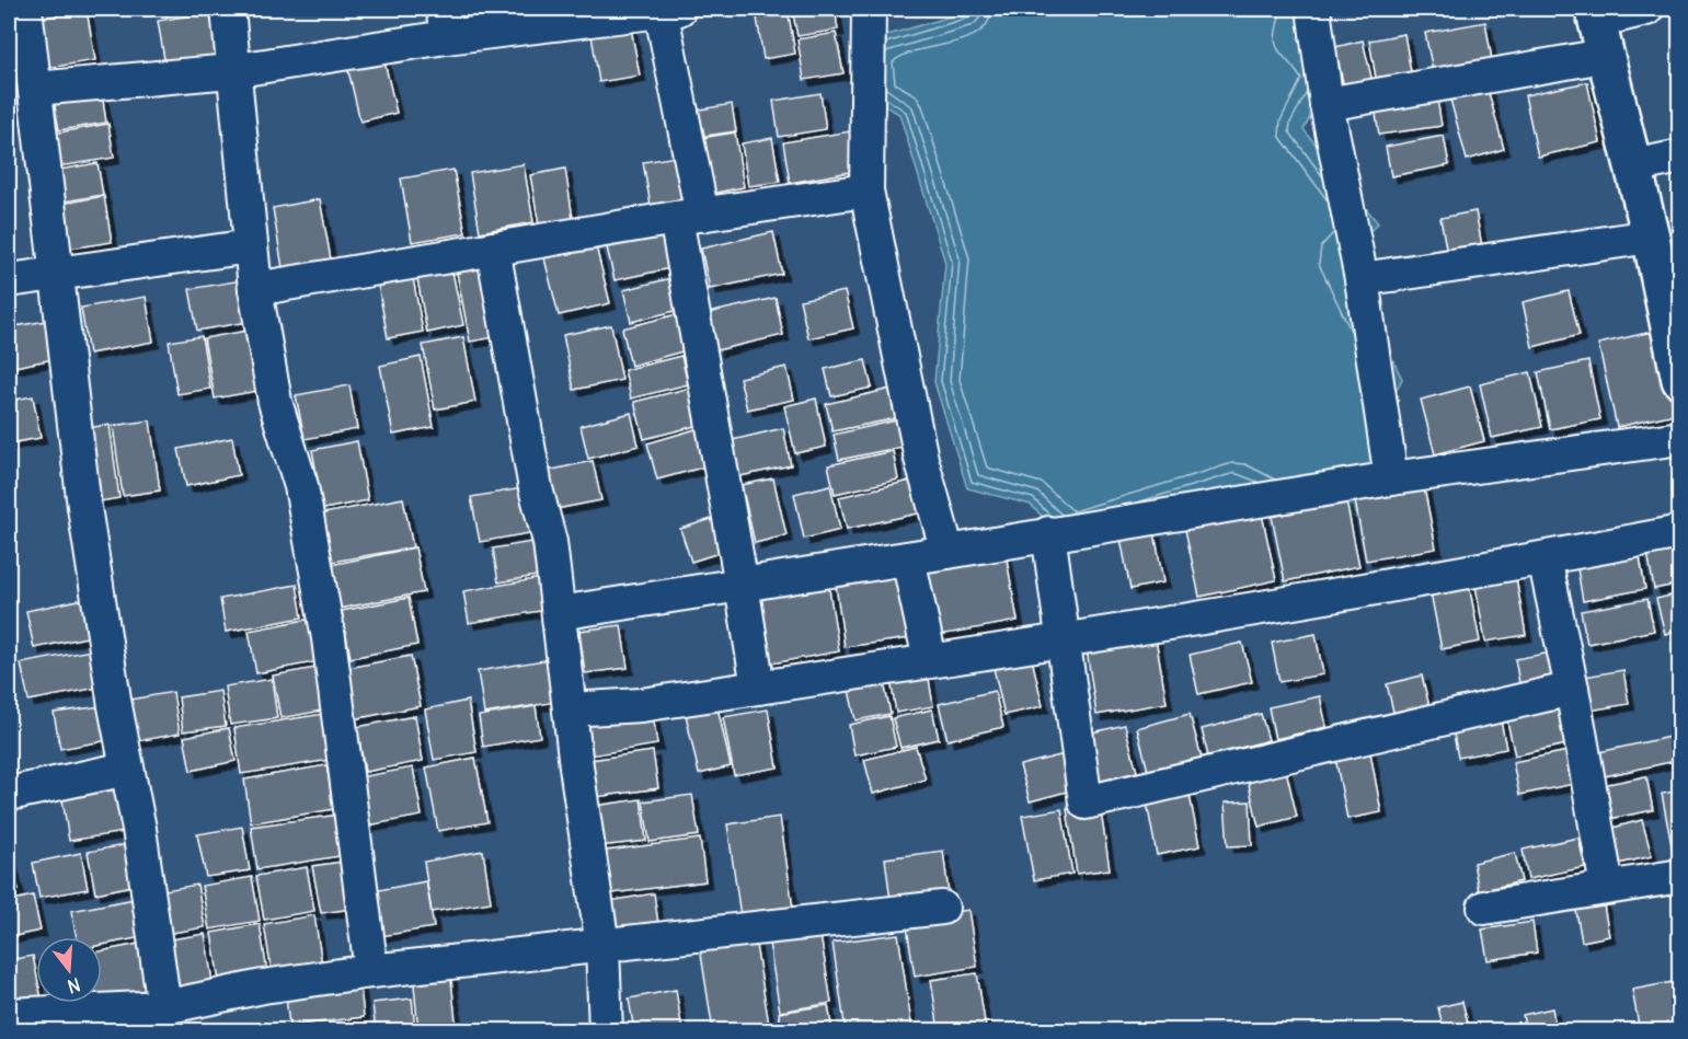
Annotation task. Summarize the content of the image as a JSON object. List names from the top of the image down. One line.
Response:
{"north":"bottom"}
